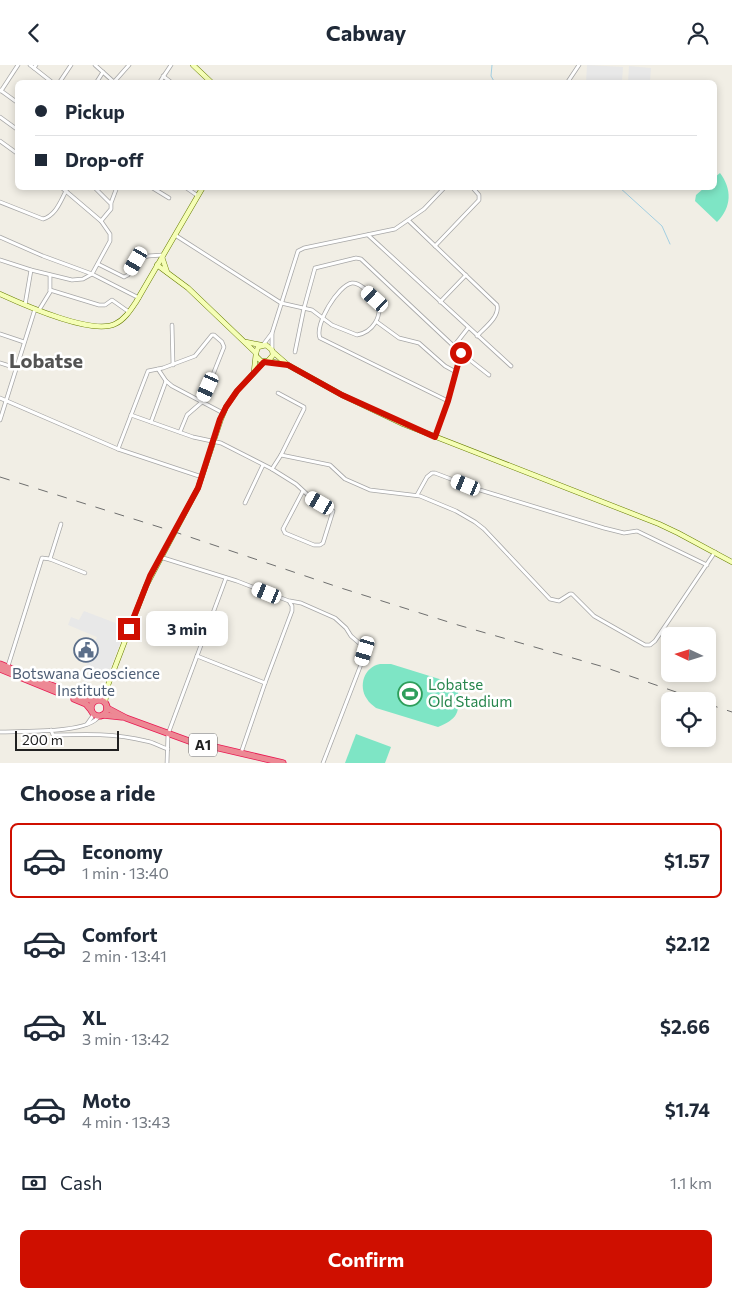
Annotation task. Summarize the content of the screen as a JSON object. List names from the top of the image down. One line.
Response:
{"streets":{"highway":["A1"]},"districts":["Lobatse"],"places":{"public building":["Botswana Geoscience Institute"],"sports":["Lobatse Old Stadium"]},"scale_bar":"200 m","north":"left","page":{"header":"Cabway","banner":["Pickup","Drop-off"],"bubble":"3 min","scale":"200 m","heading":"Choose a ride","list":[{"name":"Economy","note":"1 min · 13:40","value":"$1.57"},{"name":"Comfort","note":"2 min · 13:41","value":"$2.12"},{"name":"XL","note":"3 min · 13:42","value":"$2.66"},{"name":"Moto","note":"4 min · 13:43","value":"$1.74"}],"pay":["Cash","1.1 km"],"buttons":"Confirm"}}
